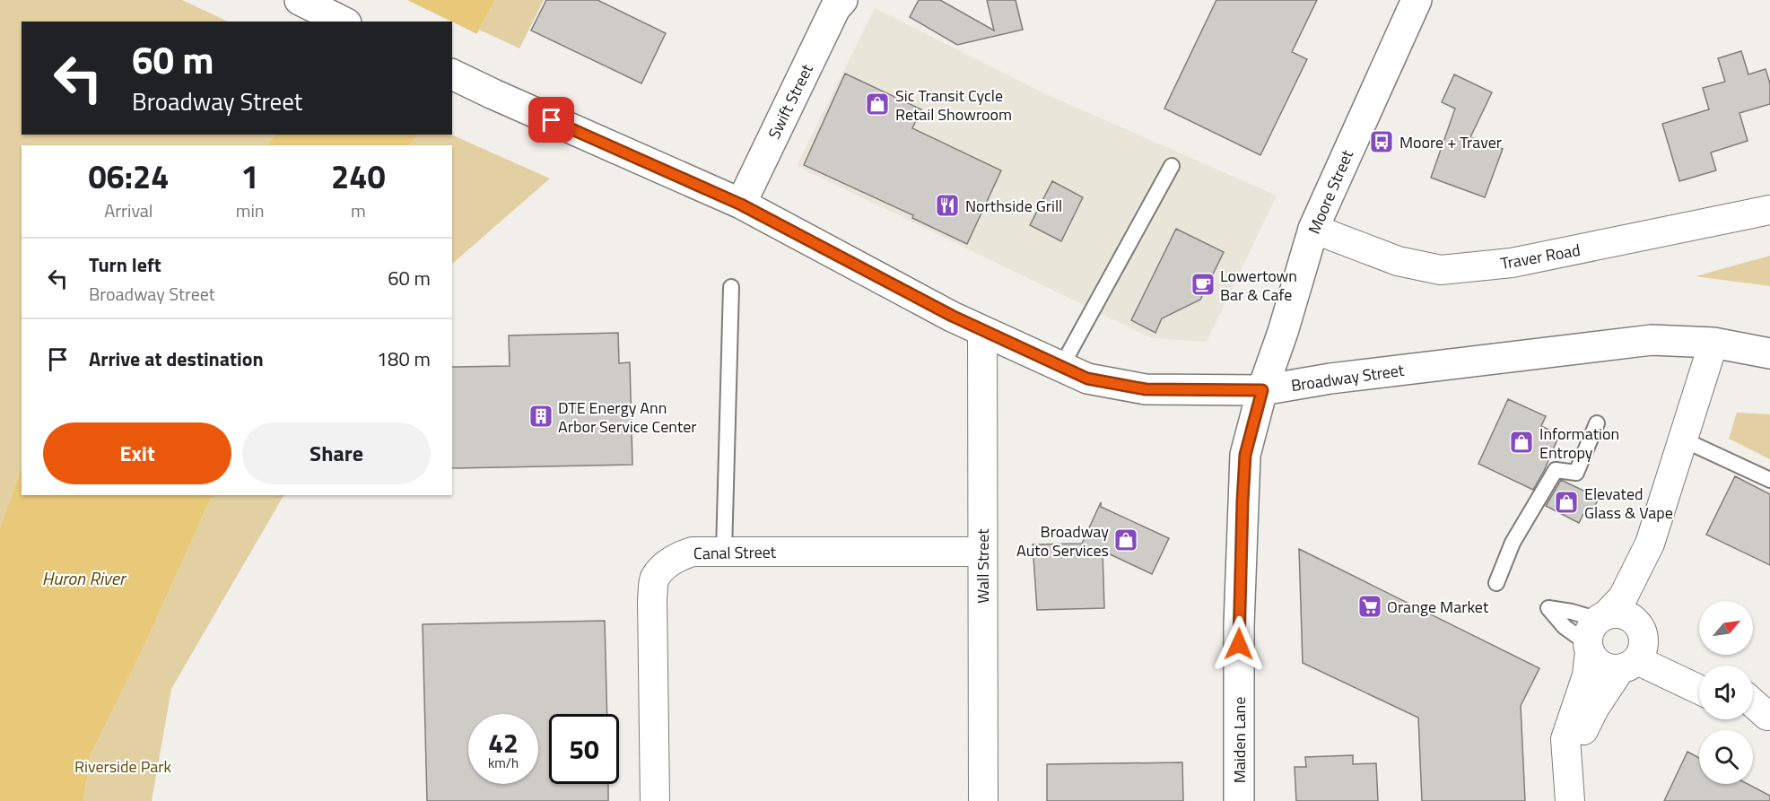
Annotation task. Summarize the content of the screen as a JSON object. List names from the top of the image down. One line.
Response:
{"streets":{"main road":["Swift Street","Moore Street","Broadway Street","Maiden Lane"],"street":["Traver Road","Canal Street","Wall Street"]},"crossings":[["Swift Street","Broadway Street"],["Moore Street","Traver Road"],["Moore Street","Broadway Street"],["Moore Street","Maiden Lane"],["Broadway Street","Wall Street"],["Broadway Street","Maiden Lane"],["Canal Street","Wall Street"]],"water":["Huron River"],"parks":["Riverside Park"],"places":{"shop":["Sic Transit Cycle Retail Showroom","Information Entropy","Elevated Glass & Vape","Broadway Auto Services"],"bus stop":["Moore + Traver"],"restaurant":["Northside Grill"],"cafe":["Lowertown Bar & Cafe"],"building":["DTE Energy Ann Arbor Service Center"],"supermarket":["Orange Market"]},"north":"top right","page":{"turn":["60 m","Broadway Street"],"eta":["06:24","Arrival","1","min","240","m"],"list":[{"name":"Turn left","note":"Broadway Street","value":"60 m"},{"name":"Arrive at destination","value":"180 m"}],"buttons":["Exit","Share"],"speed":"42 km/h","limit":"50"}}
